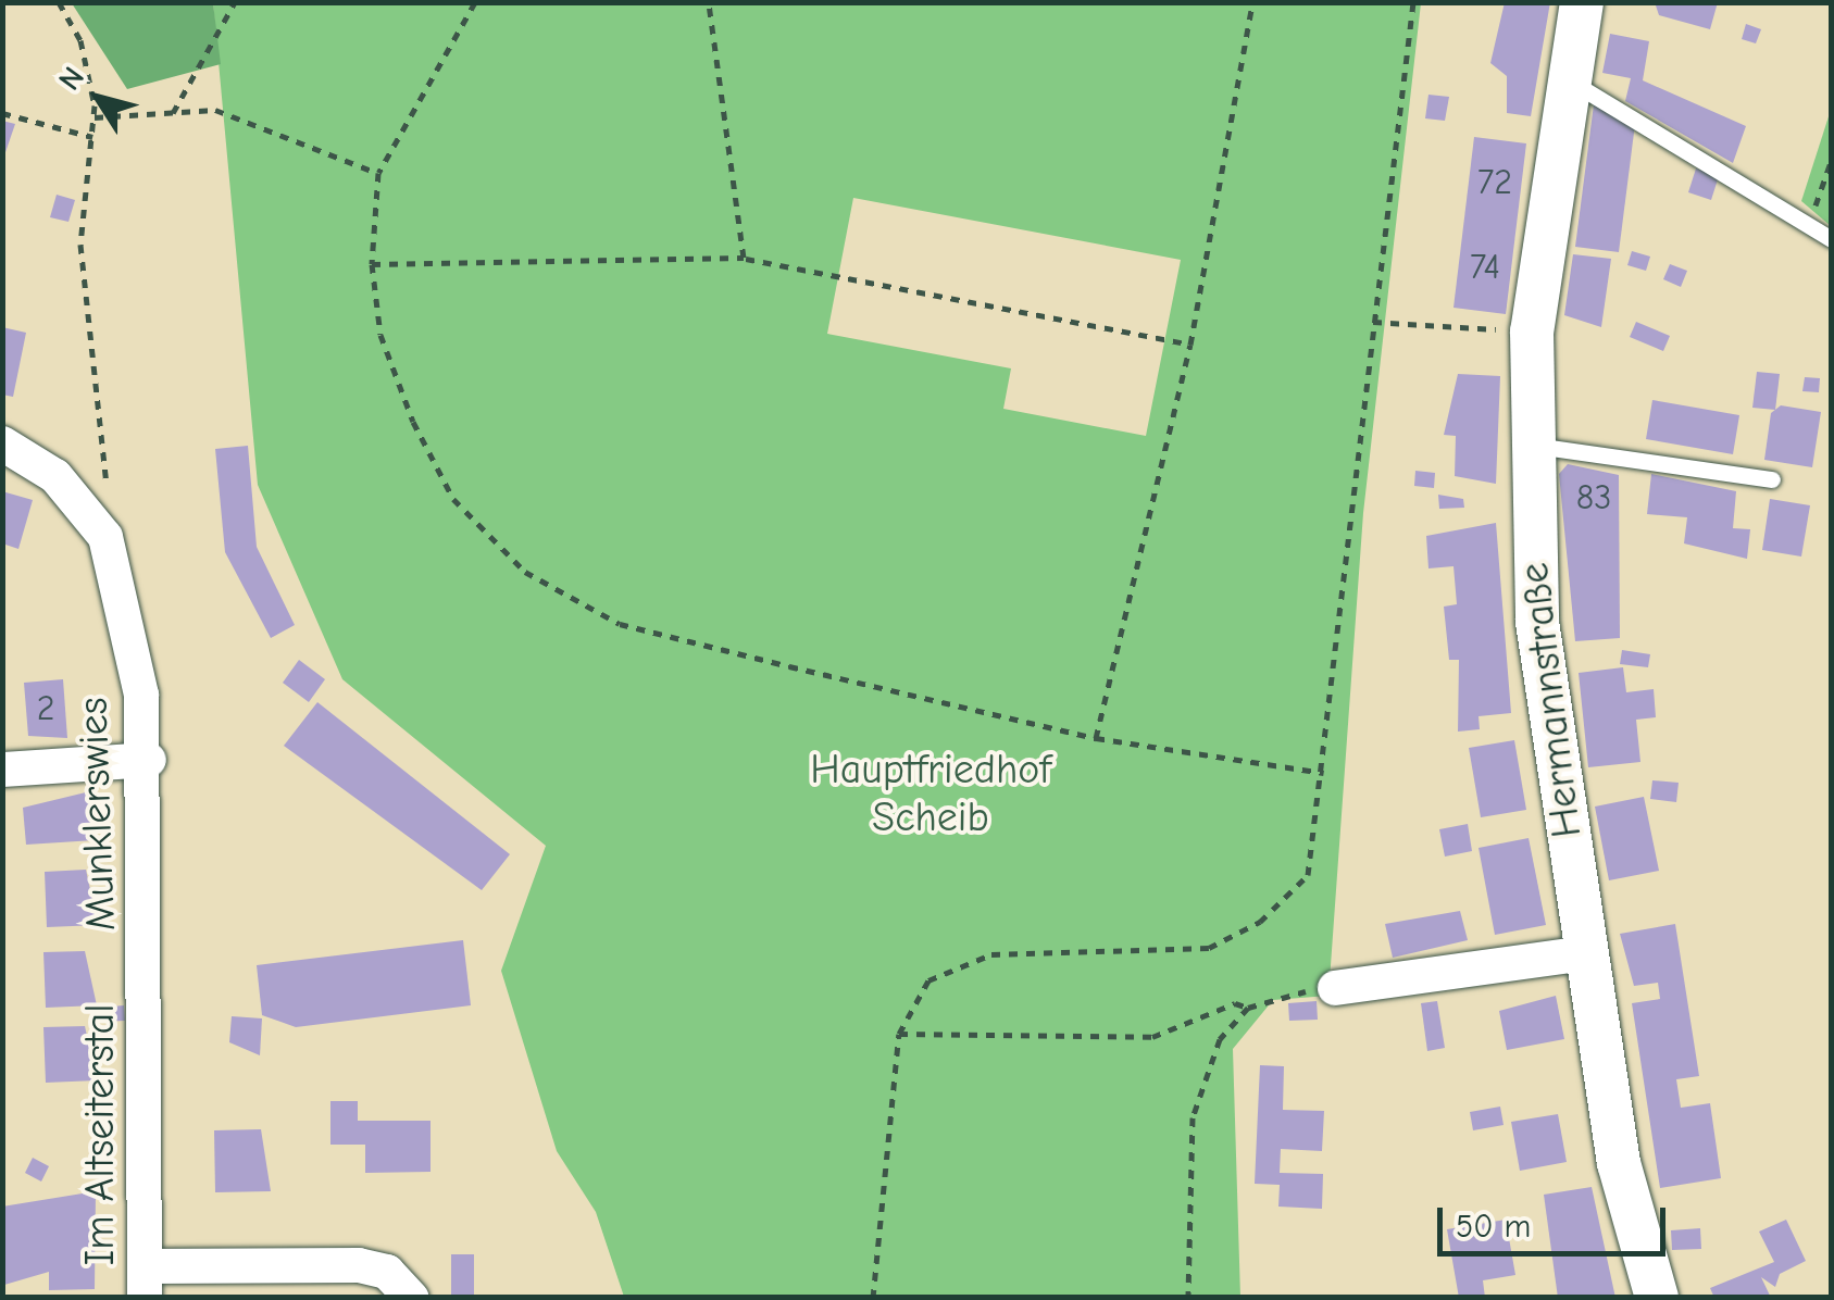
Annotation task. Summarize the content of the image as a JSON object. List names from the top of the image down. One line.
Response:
{"streets":{"street":["Hermannstraße","Munklerswies","Im Altseiterstal"]},"crossings":[["Munklerswies","Im Altseiterstal"]],"parks":["Hauptfriedhof Scheib"],"house_numbers":["72","74","83","2"],"scale_bar":"50 m","north":"top left"}
